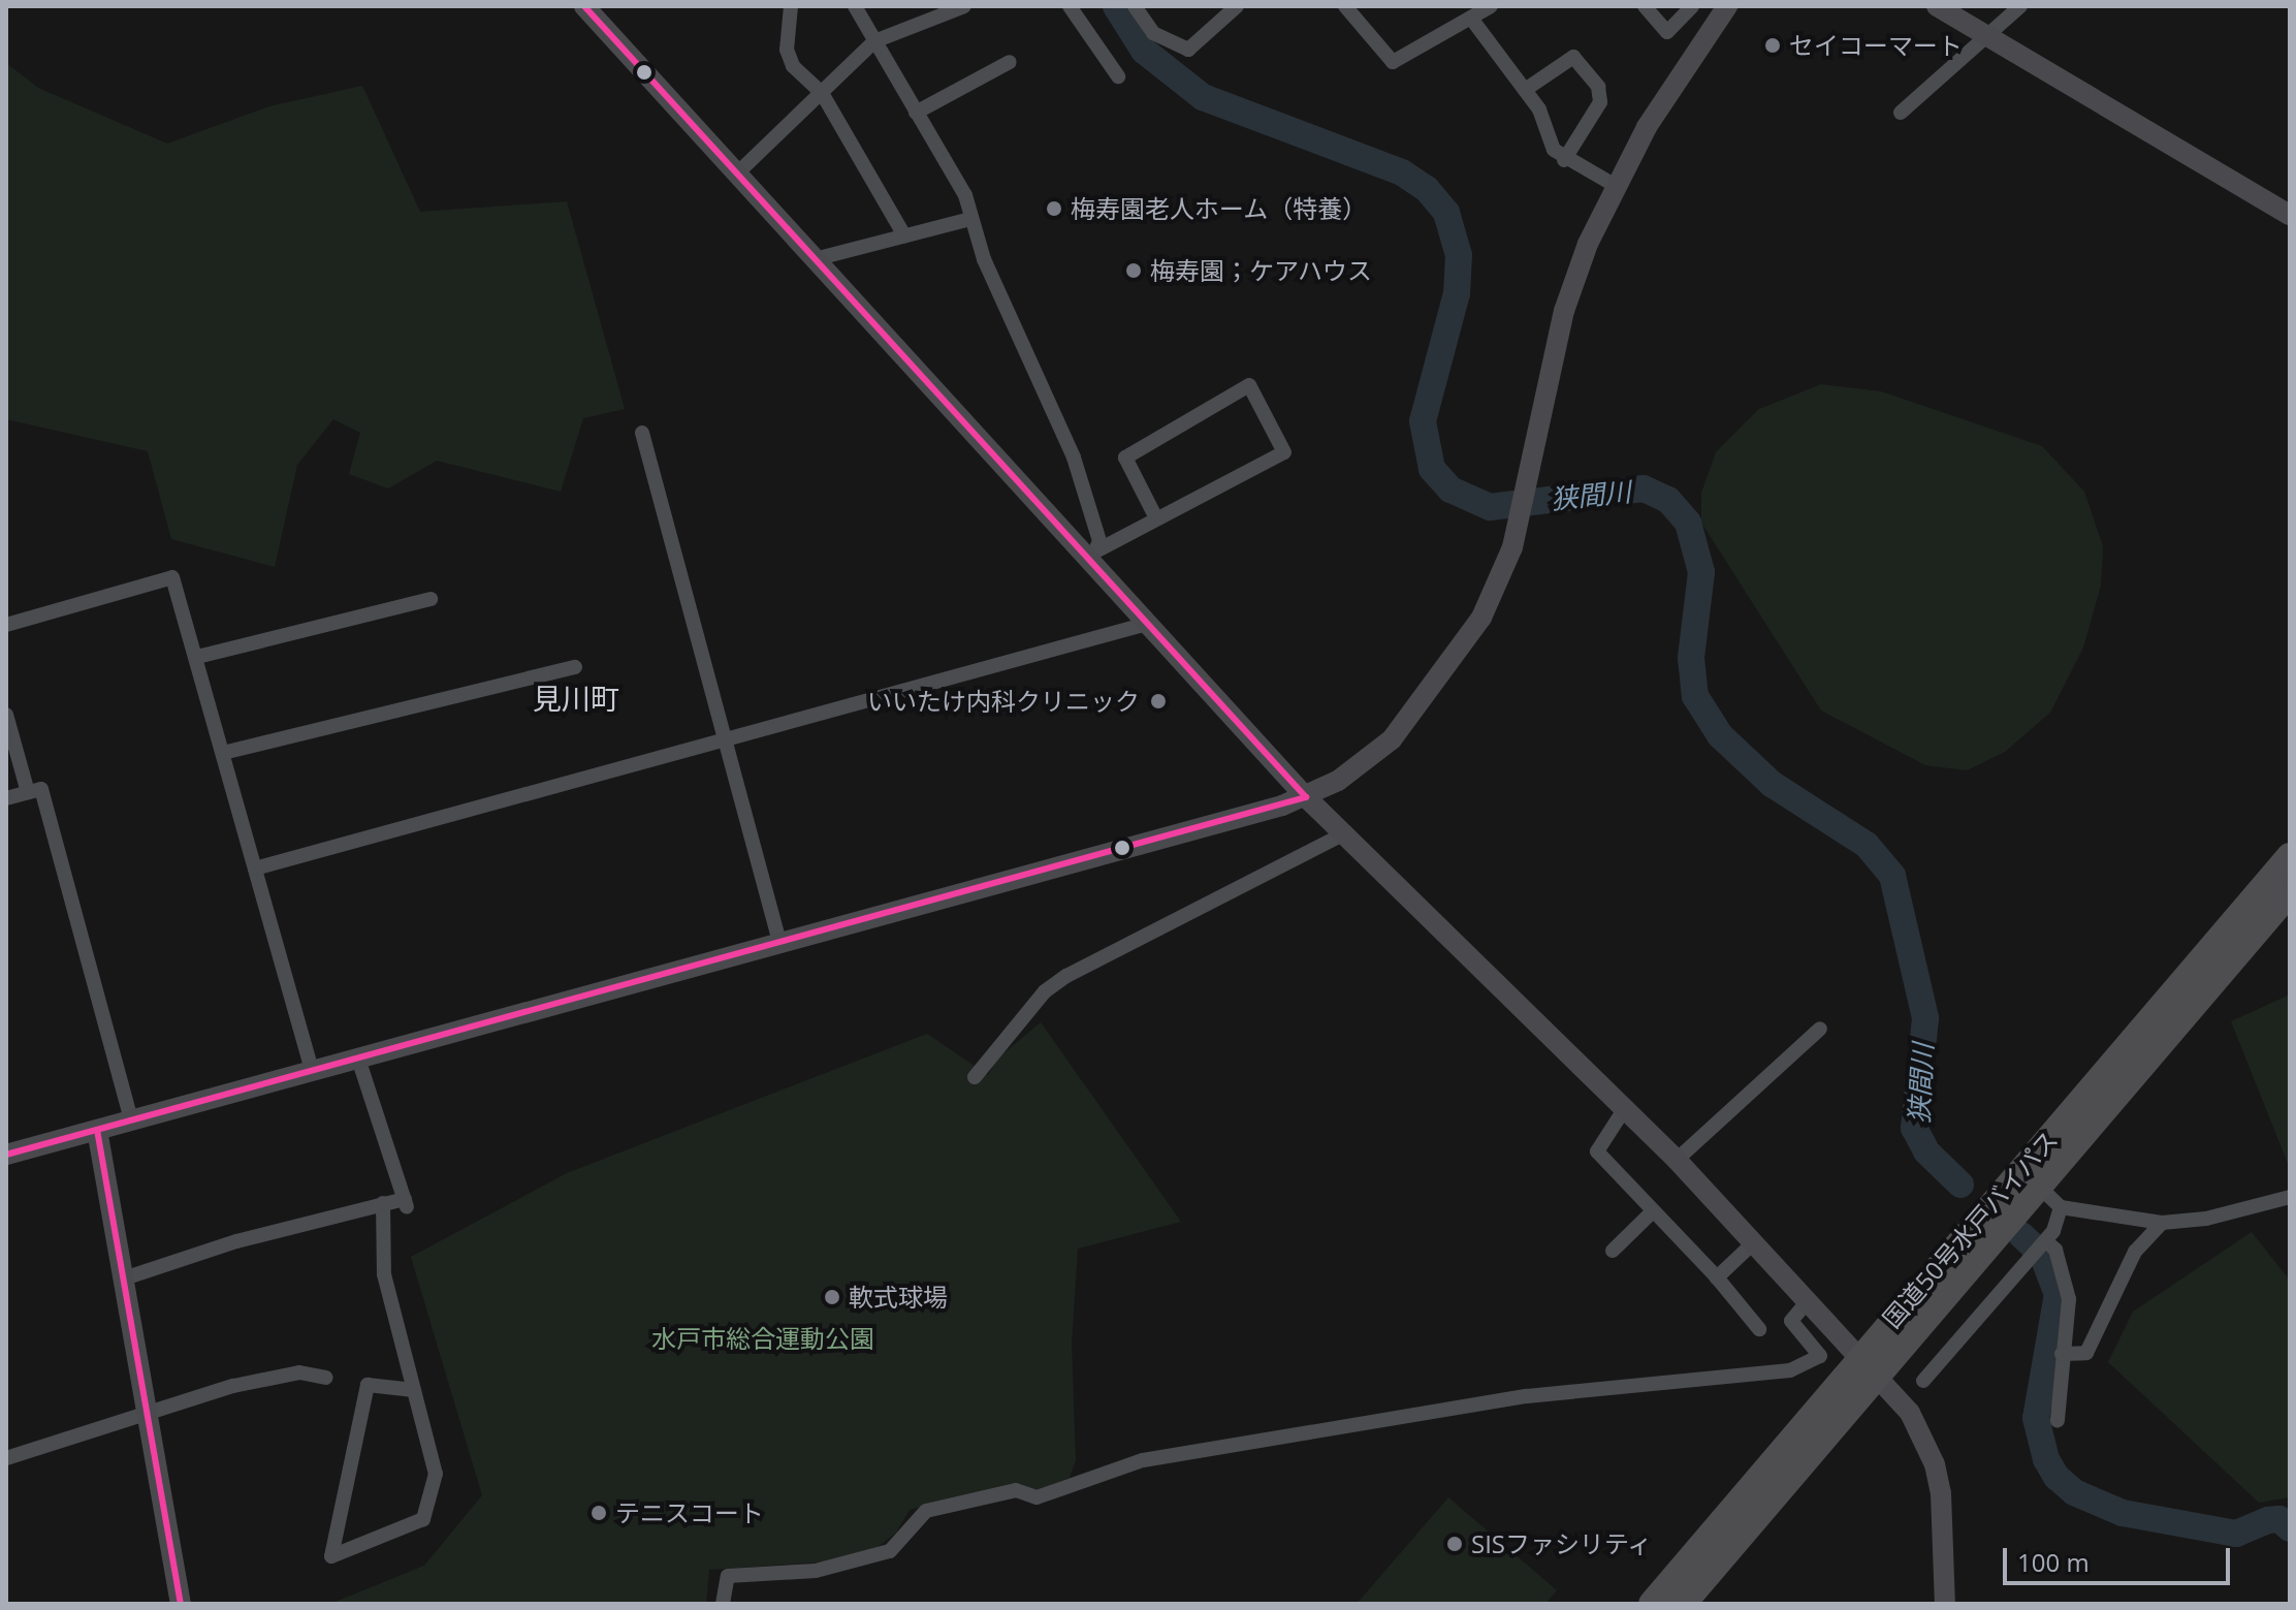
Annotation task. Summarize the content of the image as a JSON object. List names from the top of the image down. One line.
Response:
{"streets":{"highway":["国道50号水戸バイパス"]},"districts":["見川町"],"water":["狭間川"],"parks":["水戸市総合運動公園"],"places":["セイコーマート","梅寿園老人ホーム（特養）","梅寿園；ケアハウス","いいたけ内科クリニック","軟式球場","テニスコート","SISファシリティ"],"scale_bar":"100 m"}
